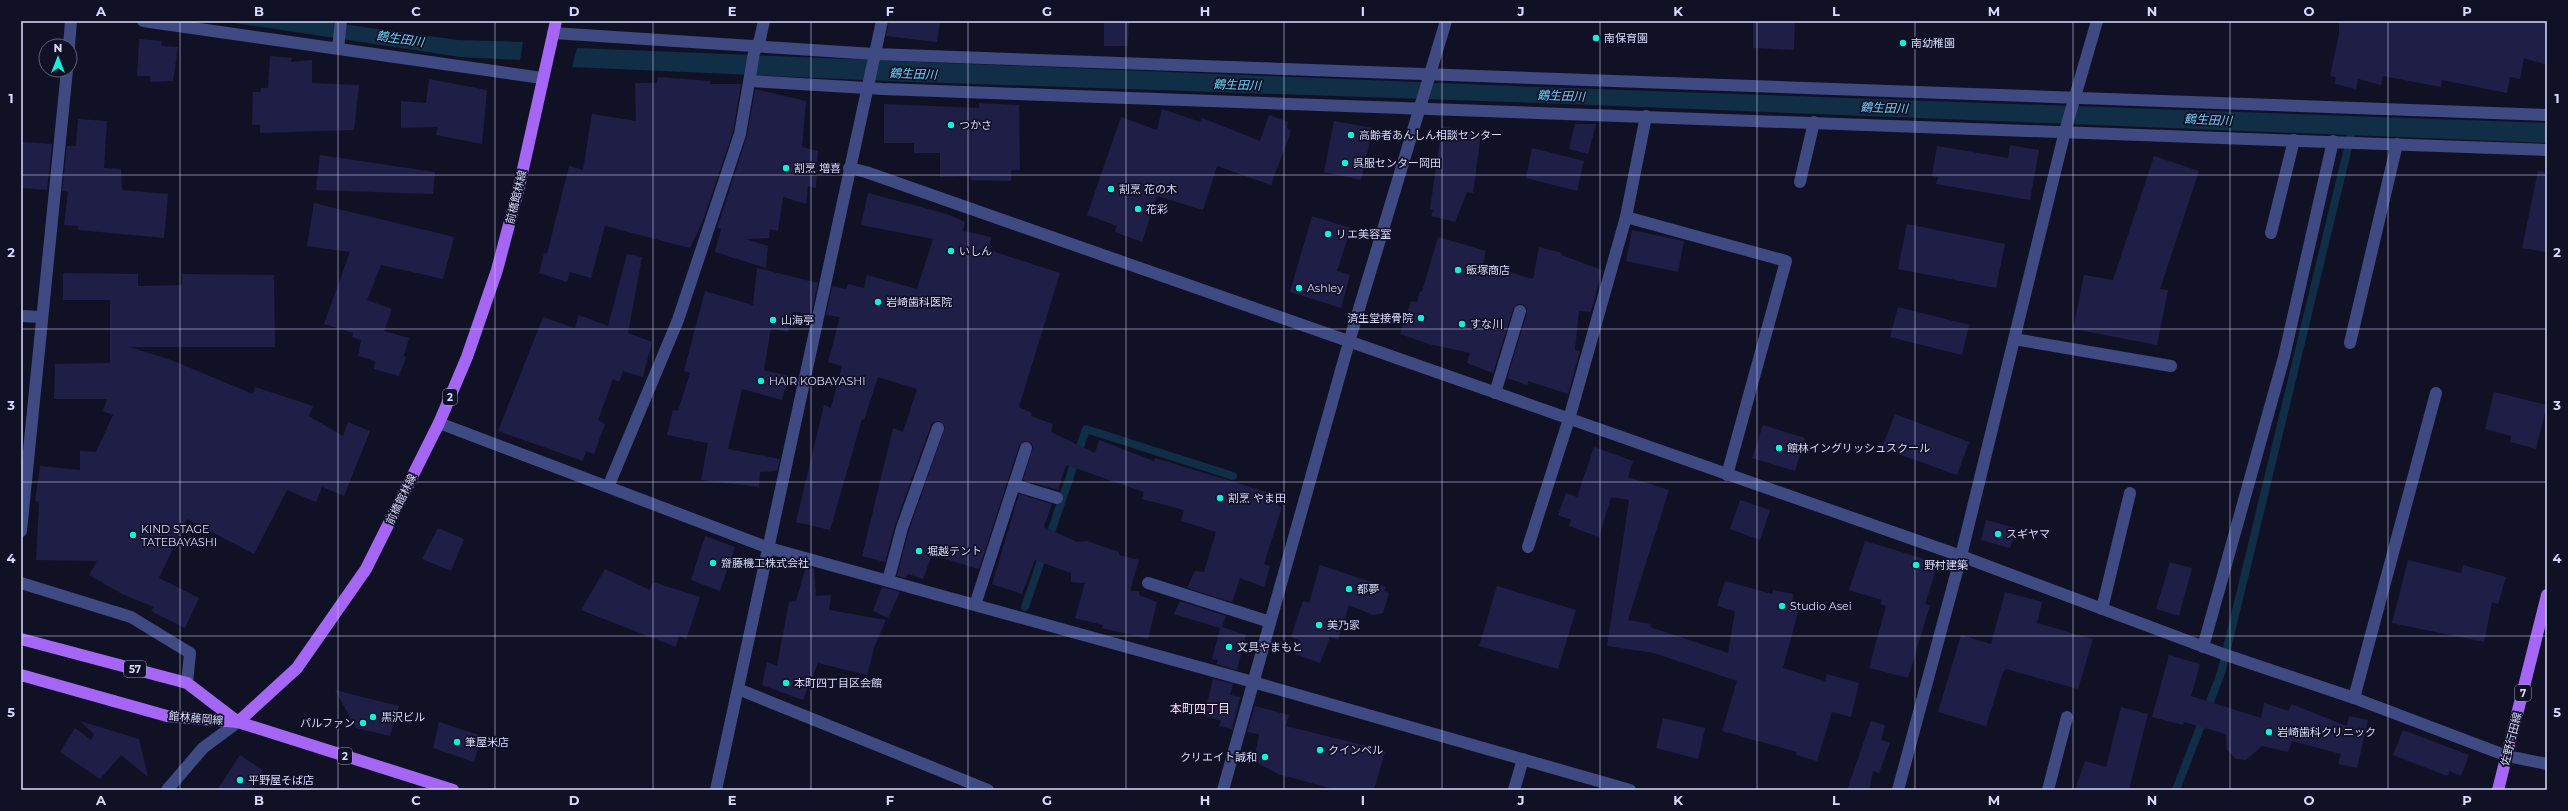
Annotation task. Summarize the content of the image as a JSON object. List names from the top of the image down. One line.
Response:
{"streets":{"main road":["前橋館林線","2","57","7","館林藤岡線","佐野行田線"]},"crossings":[["前橋館林線","2"],["前橋館林線","館林藤岡線"],["2","館林藤岡線"]],"districts":["本町四丁目"],"water":["鶴生田川"],"places":["南保育園","南幼稚園","つかさ","高齢者あんしん相談センター","呉服センター岡田","割烹 増喜","割烹 花の木","花彩","リエ美容室","いしん","飯塚商店","Ashley","岩崎歯科医院","済生堂接骨院","山海亭","すな川","HAIR KOBAYASHI","館林イングリッシュスクール","割烹 やま田","スギヤマ","KIND STAGE TATEBAYASHI","堀越テント","齋藤機工株式会社","野村建築","都夢","Studio Asei","美乃家","文具やまもと","本町四丁目区会館","黒沢ビル","パルファン","岩崎歯科クリニック","筆屋米店","クインベル","クリエイト誠和","平野屋そば店"],"north":"top","grid":{"columns":["A","B","C","D","E","F","G","H","I","J","K","L","M","N","O","P"],"rows":["1","2","3","4","5"]}}
